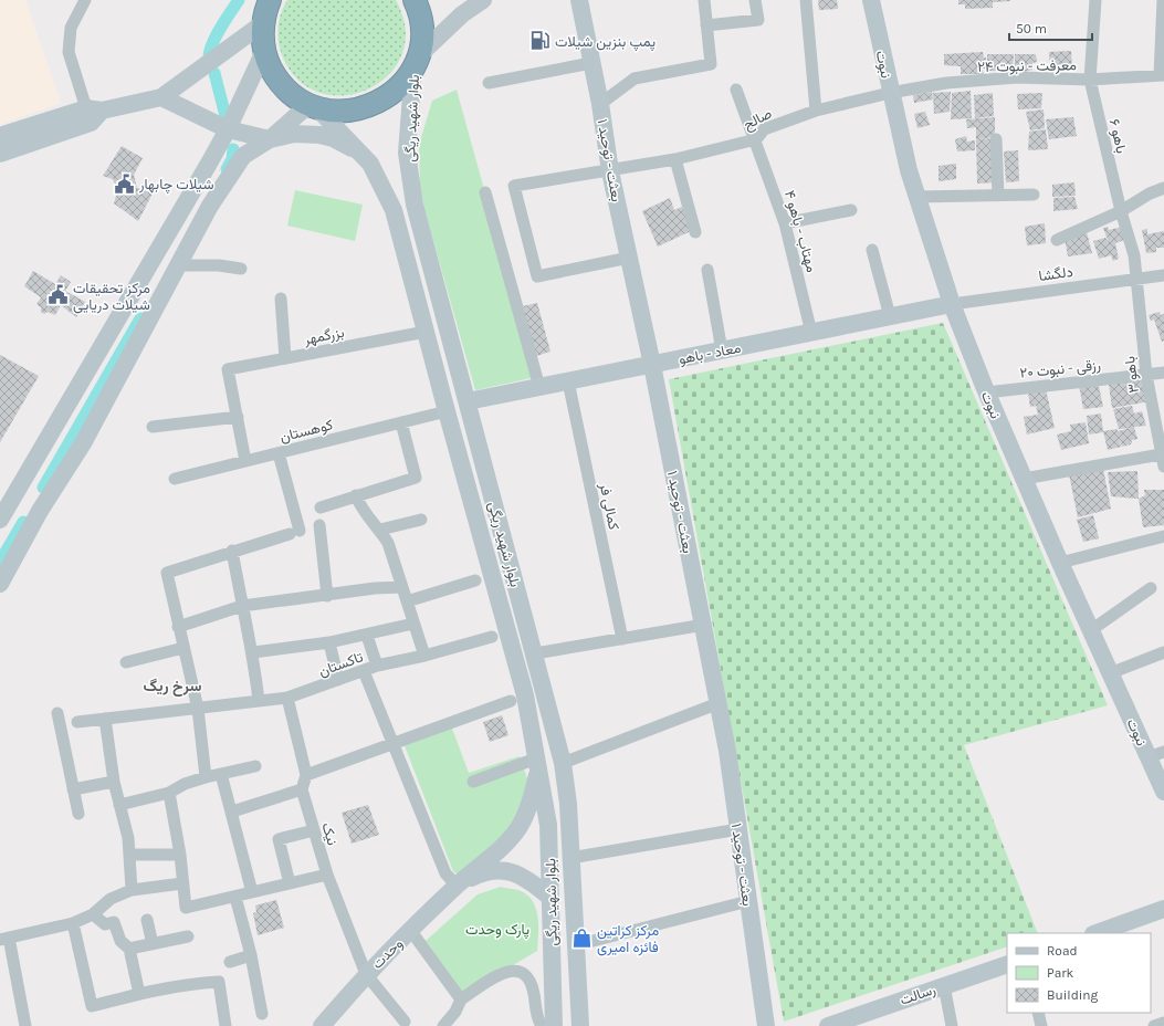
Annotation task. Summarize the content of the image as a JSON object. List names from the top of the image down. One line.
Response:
{"streets":{"street":["نبوت","معرفت - نبوت ۲۴","بلوار شهید ریگی","صالح","باهو ۶","بعثت - توحید ۱","مهتاب - باهو ۴","دلگشا","بزرگمهر","معاد - باهو","رزقی - نبوت ۲۰","باهو ۳","کوهستان","کمالی فر","تاکستان","نیک","وحدت","رسالت"]},"crossings":[["نبوت","معرفت - نبوت ۲۴"],["نبوت","صالح"],["نبوت","دلگشا"],["نبوت","معاد - باهو"],["نبوت","رزقی - نبوت ۲۰"],["معرفت - نبوت ۲۴","صالح"],["معرفت - نبوت ۲۴","باهو ۶"],["بلوار شهید ریگی","بزرگمهر"],["بلوار شهید ریگی","معاد - باهو"],["بلوار شهید ریگی","کوهستان"],["صالح","بعثت - توحید ۱"],["صالح","مهتاب - باهو ۴"],["باهو ۶","دلگشا"],["باهو ۶","باهو ۳"],["بعثت - توحید ۱","معاد - باهو"],["مهتاب - باهو ۴","معاد - باهو"],["دلگشا","معاد - باهو"],["دلگشا","باهو ۳"],["معاد - باهو","کمالی فر"],["رزقی - نبوت ۲۰","باهو ۳"],["نیک","وحدت"]],"districts":["سرخ ریگ"],"parks":["پارک وحدت"],"places":{"fuel station":["پمپ بنزین شیلات"],"public building":["شیلات چابهار","مرکز تحقیقات شیلات دریایی"],"shop":["مرکز کراتین فائزه امیری"]},"legend":["Road","Park","Building"],"scale_bar":"50 m"}
